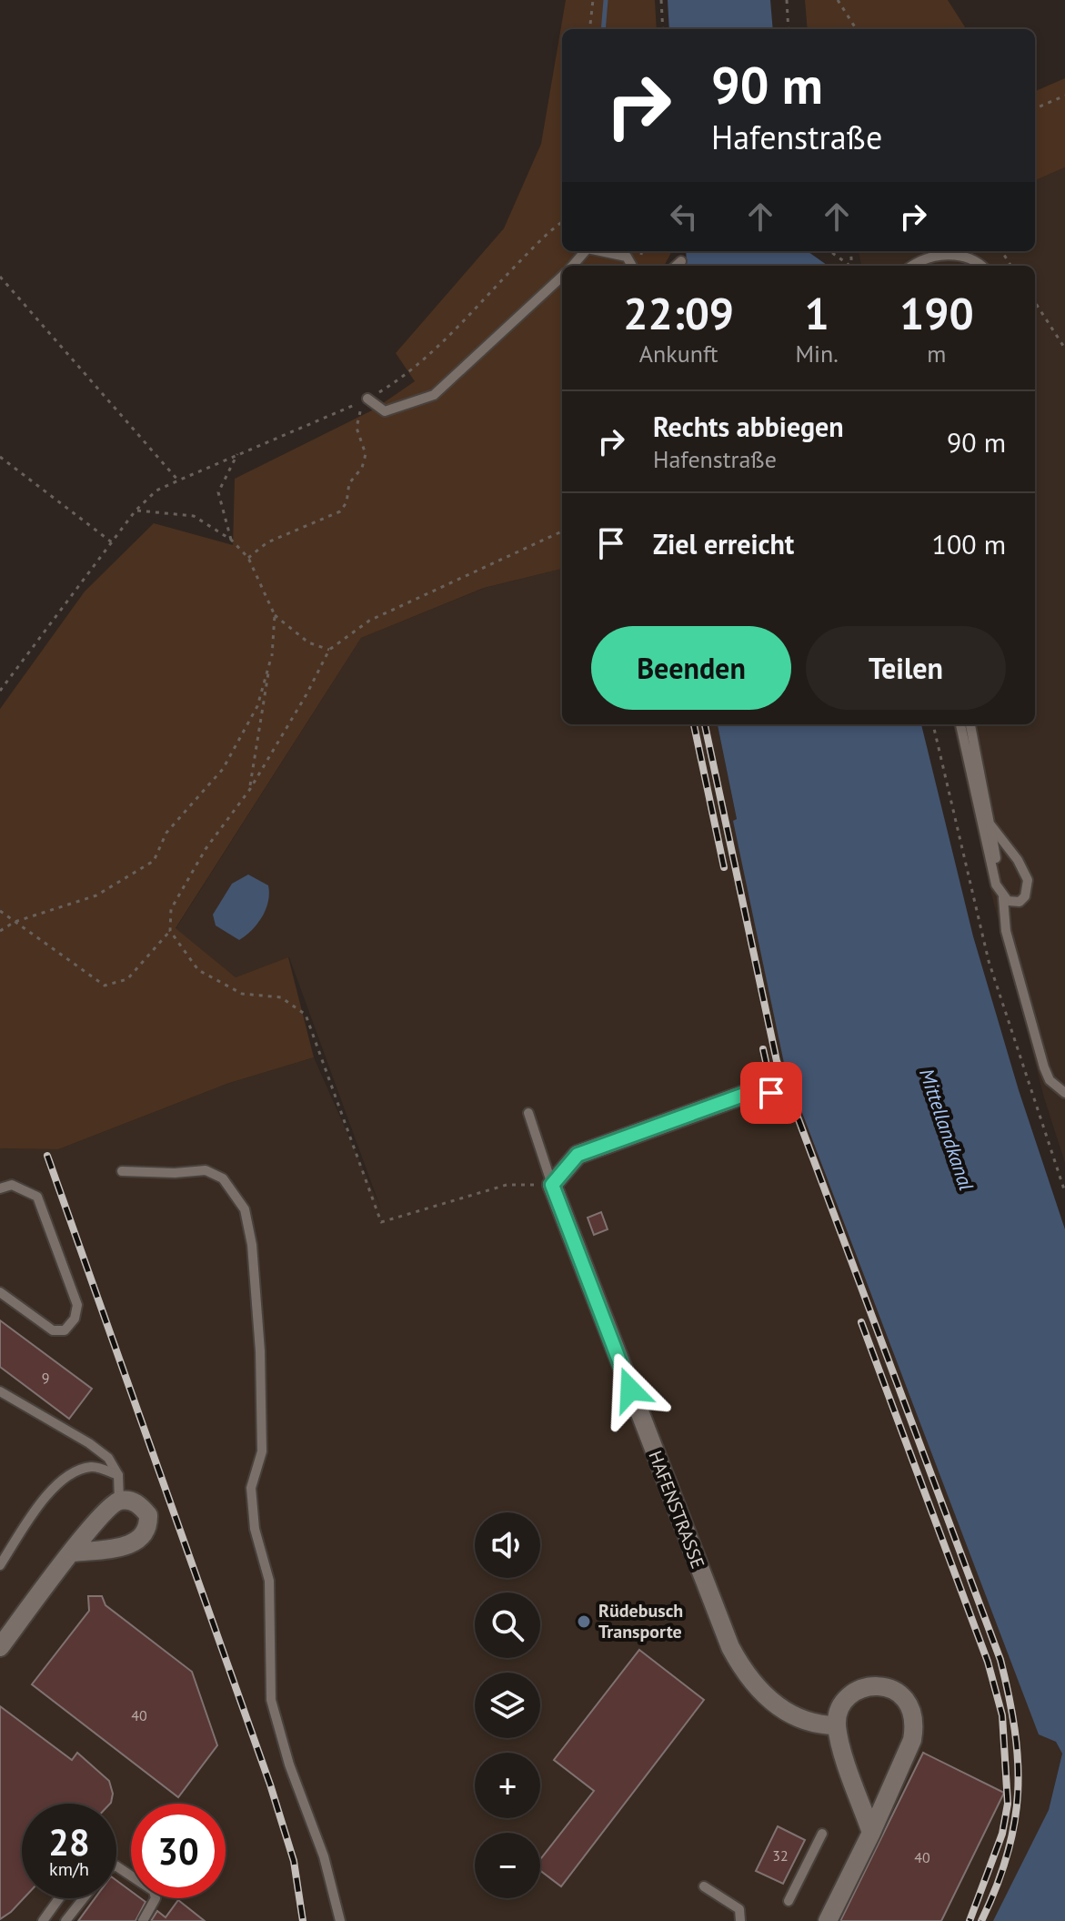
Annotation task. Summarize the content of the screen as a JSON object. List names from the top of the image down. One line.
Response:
{"streets":{"street":["HAFENSTRASSE"]},"water":["Mittellandkanal"],"places":["Rüdebusch Transporte"],"house_numbers":["9","40","32","40"],"page":{"turn":["90 m","Hafenstraße"],"eta":["22:09","Ankunft","1","Min.","190","m"],"list":[{"name":"Rechts abbiegen","note":"Hafenstraße","value":"90 m"},{"name":"Ziel erreicht","value":"100 m"}],"buttons":["Beenden","Teilen"],"map_buttons":["+","−"],"speed":"28 km/h","limit":"30"}}
